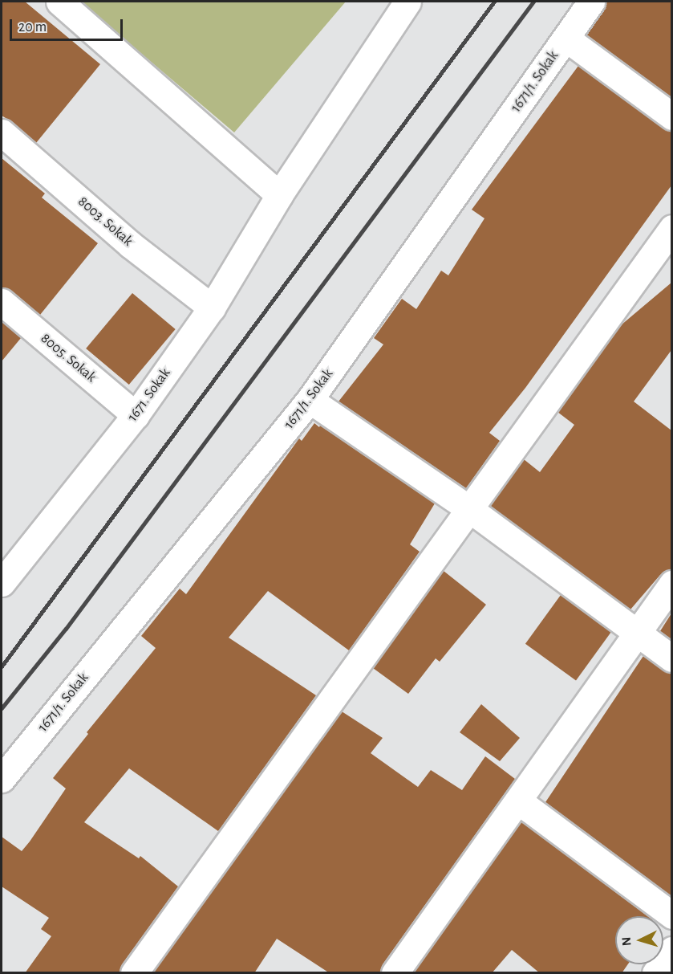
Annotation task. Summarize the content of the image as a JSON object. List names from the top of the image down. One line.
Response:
{"streets":{"street":["1671/1. Sokak","8003. Sokak","8005. Sokak","1671. Sokak"]},"crossings":[["8003. Sokak","1671. Sokak"],["8005. Sokak","1671. Sokak"]],"scale_bar":"20 m","north":"left"}
